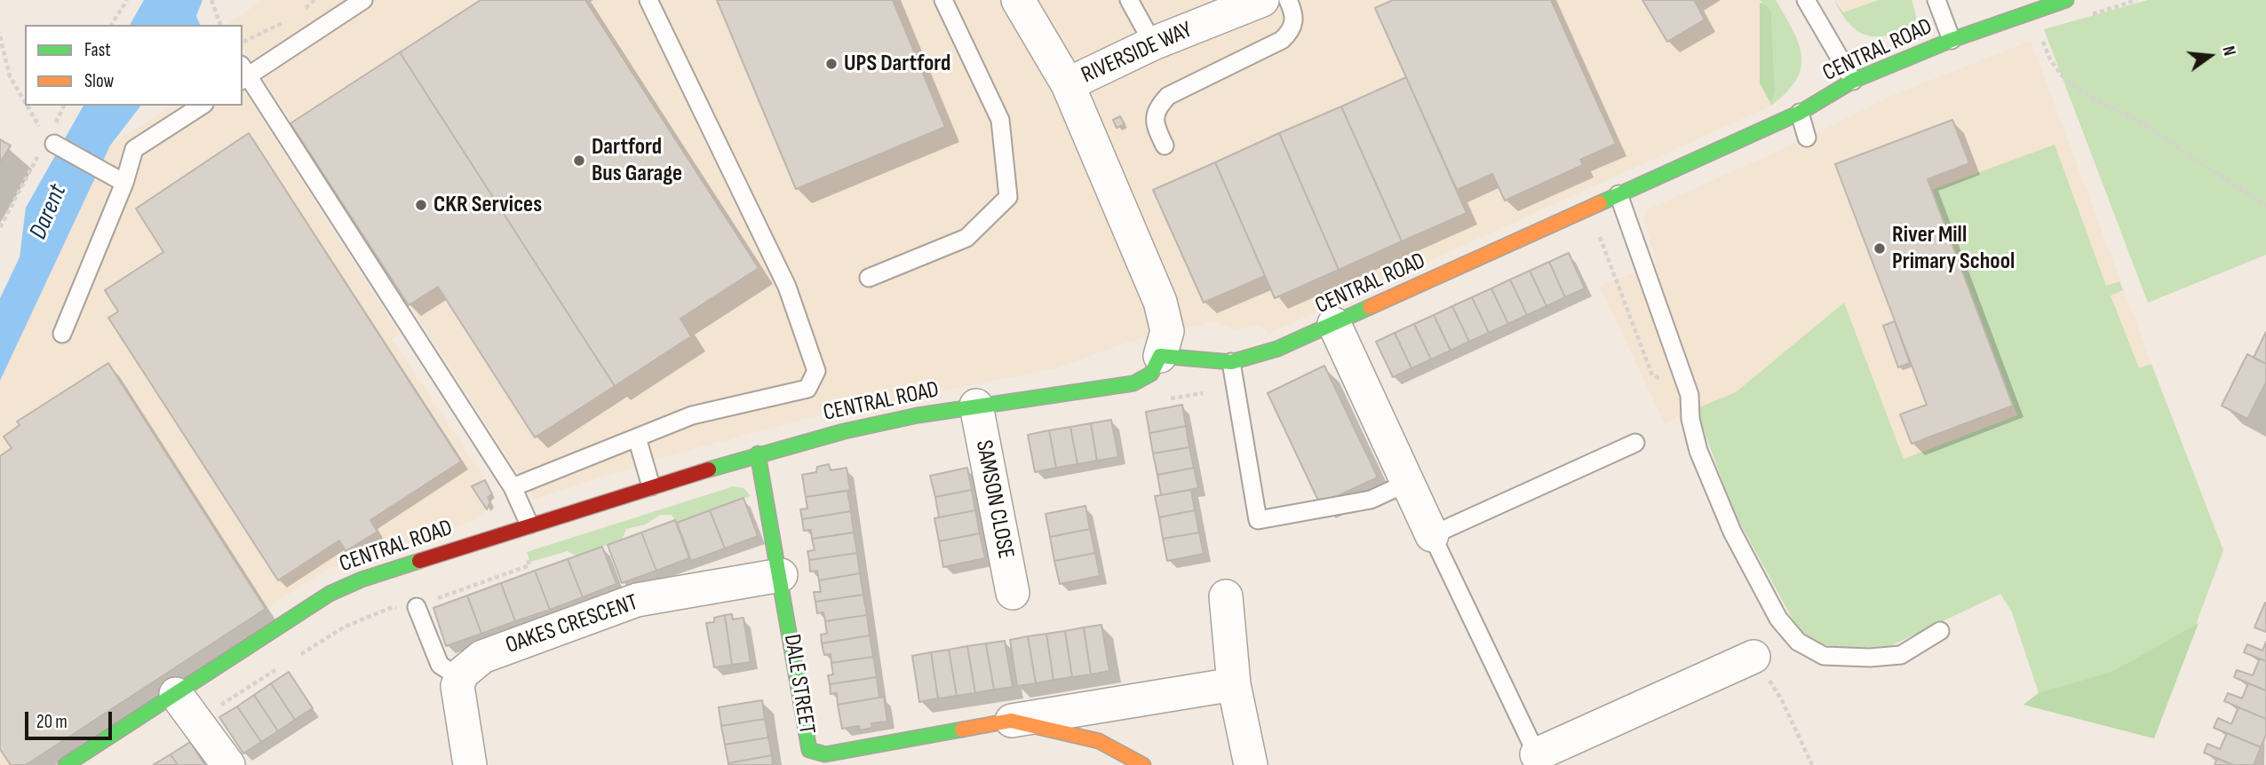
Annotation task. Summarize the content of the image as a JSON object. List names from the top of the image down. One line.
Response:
{"streets":{"street":["CENTRAL ROAD","RIVERSIDE WAY","SAMSON CLOSE","OAKES CRESCENT","DALE STREET"]},"crossings":[["CENTRAL ROAD","SAMSON CLOSE"],["CENTRAL ROAD","DALE STREET"],["OAKES CRESCENT","DALE STREET"]],"water":["Darent"],"places":["UPS Dartford","Dartford Bus Garage","CKR Services","River Mill Primary School"],"legend":["Fast","Slow"],"scale_bar":"20 m","north":"right"}
